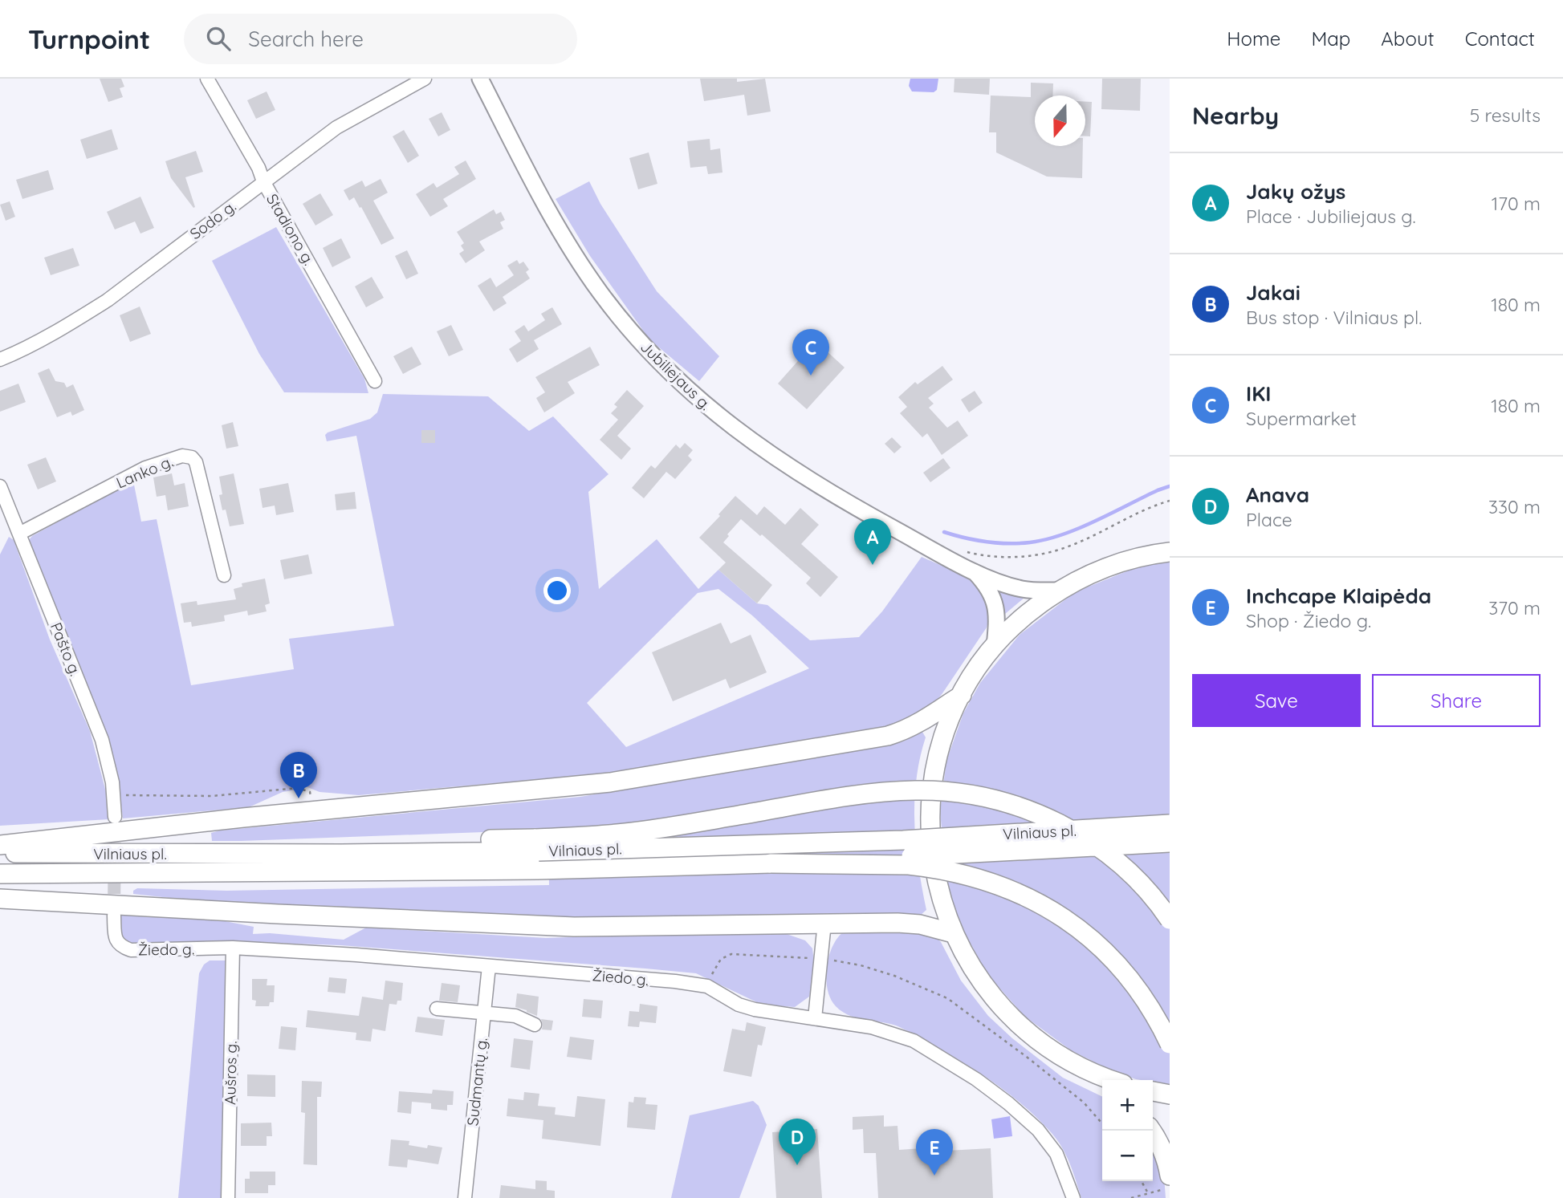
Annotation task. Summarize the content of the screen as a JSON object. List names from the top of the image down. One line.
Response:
{"streets":{"highway":["Vilniaus pl."],"main road":["Jubiliejaus g."],"street":["Sodo g.","Stadiono g.","Lanko g.","Pašto g.","Žiedo g.","Aušros g.","Sudmantų g."]},"crossings":[["Sodo g.","Stadiono g."],["Lanko g.","Pašto g."],["Žiedo g.","Aušros g."],["Žiedo g.","Sudmantų g."]],"north":"bottom","page":{"header":"Turnpoint","search":"Search here","nav":["Home","Map","About","Contact"],"heading":["Nearby","5 results"],"list":[{"mark":"A","name":"Jakų ožys","note":"Place · Jubiliejaus g.","value":"170 m"},{"mark":"B","name":"Jakai","note":"Bus stop · Vilniaus pl.","value":"180 m"},{"mark":"C","name":"IKI","note":"Supermarket","value":"180 m"},{"mark":"D","name":"Anava","note":"Place","value":"330 m"},{"mark":"E","name":"Inchcape Klaipėda","note":"Shop · Žiedo g.","value":"370 m"}],"pins":["C","A","B","D","E"],"buttons":["Save","Share"],"map_buttons":["+","−"]}}
